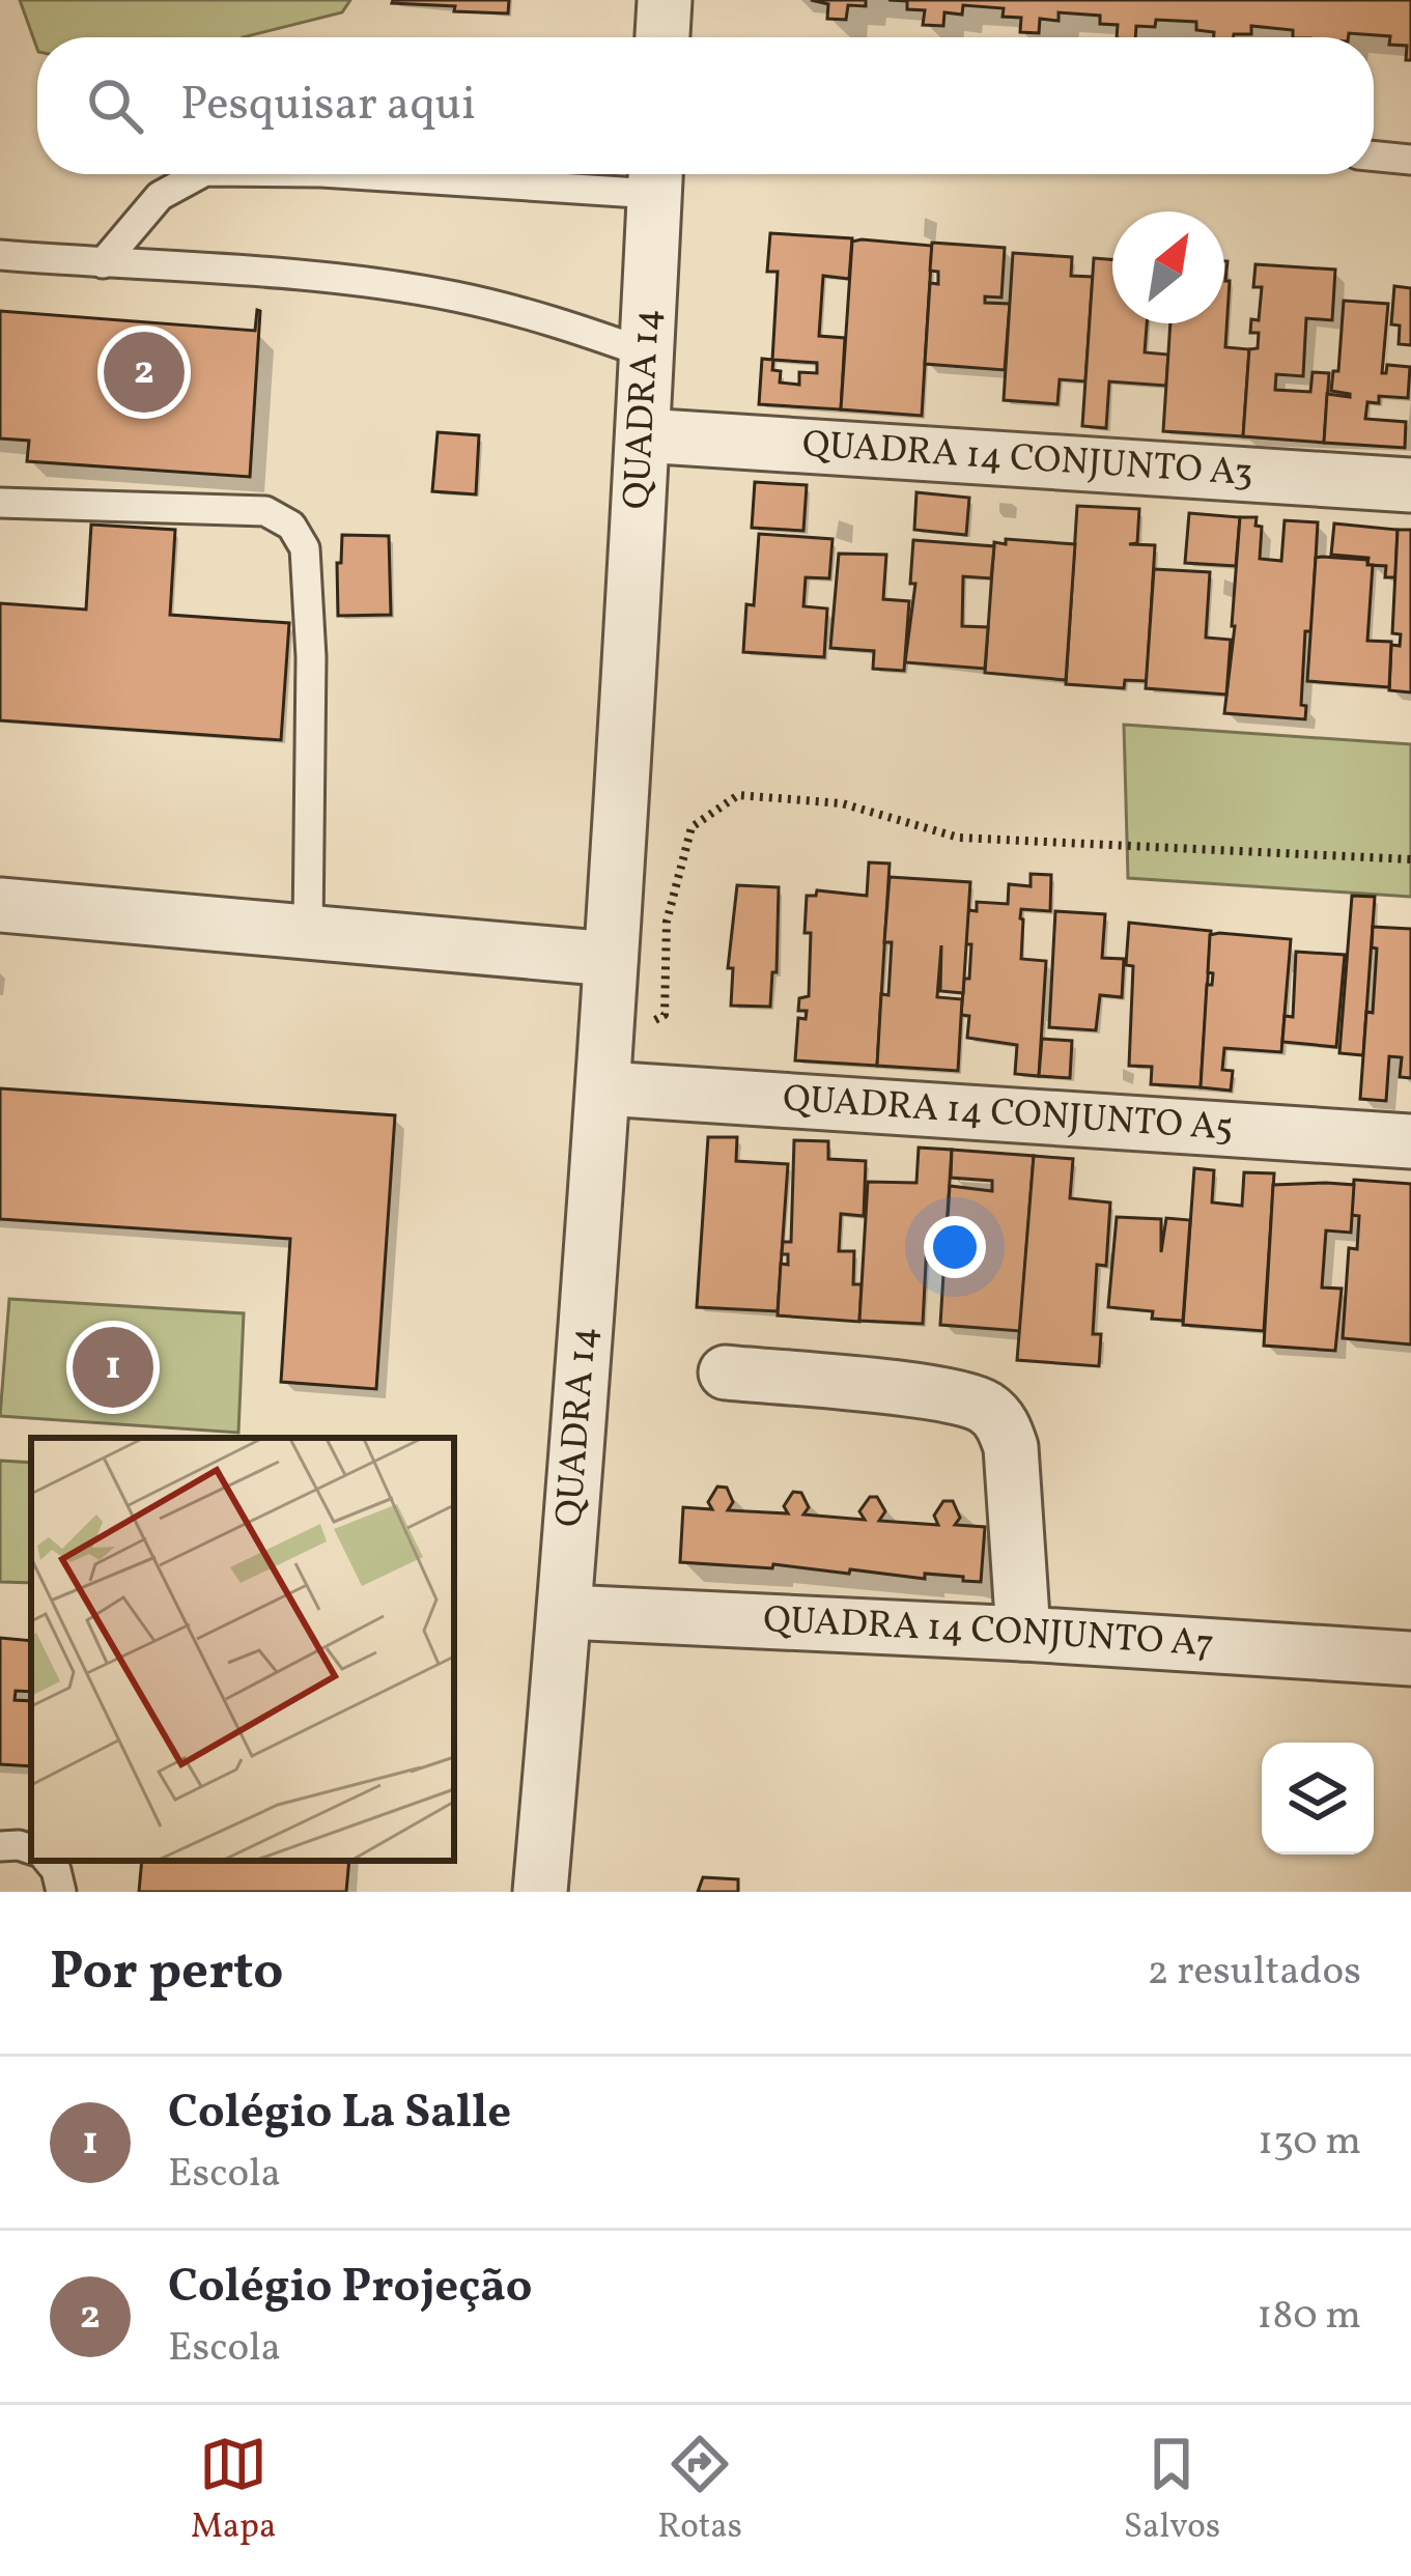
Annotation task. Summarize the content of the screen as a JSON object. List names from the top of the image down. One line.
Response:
{"streets":{"street":["QUADRA 14","QUADRA 14 CONJUNTO A3","QUADRA 14 CONJUNTO A5","QUADRA 14 CONJUNTO A7"]},"crossings":[["QUADRA 14","QUADRA 14 CONJUNTO A3"],["QUADRA 14","QUADRA 14 CONJUNTO A5"],["QUADRA 14","QUADRA 14 CONJUNTO A7"]],"north":"top right","page":{"search":"Pesquisar aqui","pins":["2","1"],"heading":["Por perto","2 resultados"],"list":[{"mark":"1","name":"Colégio La Salle","note":"Escola","value":"130 m"},{"mark":"2","name":"Colégio Projeção","note":"Escola","value":"180 m"}],"nav":["Mapa","Rotas","Salvos"]}}
